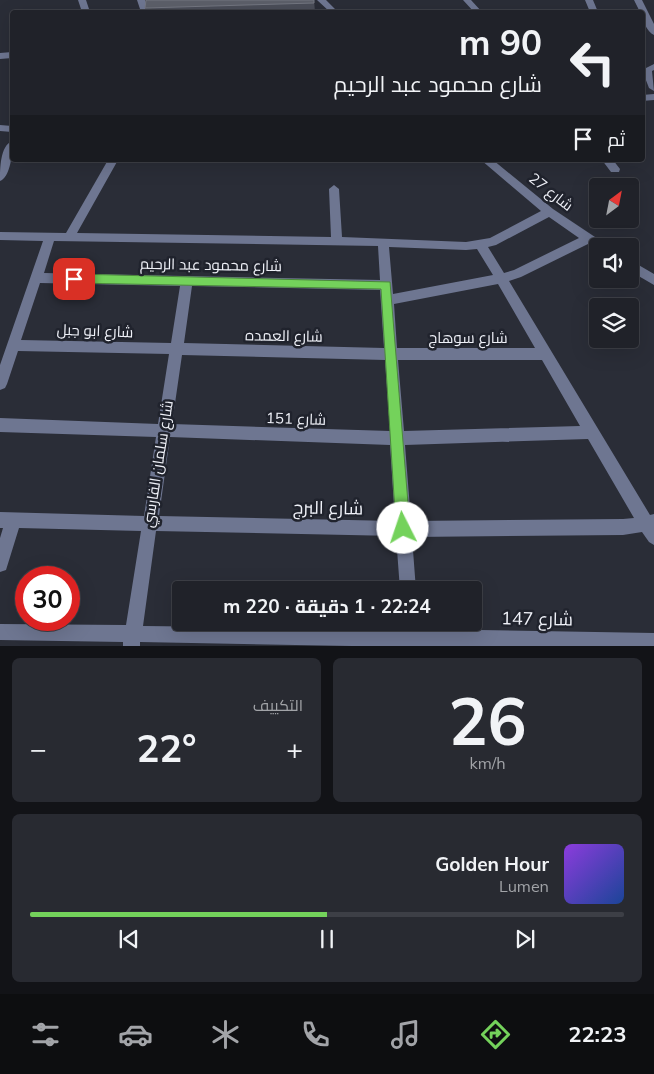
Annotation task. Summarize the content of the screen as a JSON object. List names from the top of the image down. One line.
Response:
{"streets":{"street":["شارع 27","شارع محمود عبد الرحيم","شارع ابو جبل","شارع العمده","شارع سوهاج","شارع 151","شارع سلمان الفارسي","شارع البرج","شارع 147"]},"crossings":[["شارع محمود عبد الرحيم","شارع سلمان الفارسي"],["شارع ابو جبل","شارع العمده"],["شارع ابو جبل","شارع سلمان الفارسي"],["شارع العمده","شارع سوهاج"],["شارع العمده","شارع سلمان الفارسي"],["شارع 151","شارع سلمان الفارسي"],["شارع سلمان الفارسي","شارع البرج"],["شارع سلمان الفارسي","شارع 147"]],"north":"top right","page":{"turn":["90 m","شارع محمود عبد الرحيم"],"then":"ثم","limit":"30","trip":"22:24 · 1 دقيقة · 220 m","tile":[["26","km/h"],"التكييف"],"heat":["−","22°","+"],"song":["Golden Hour","Lumen"],"tabs":"22:23"}}
